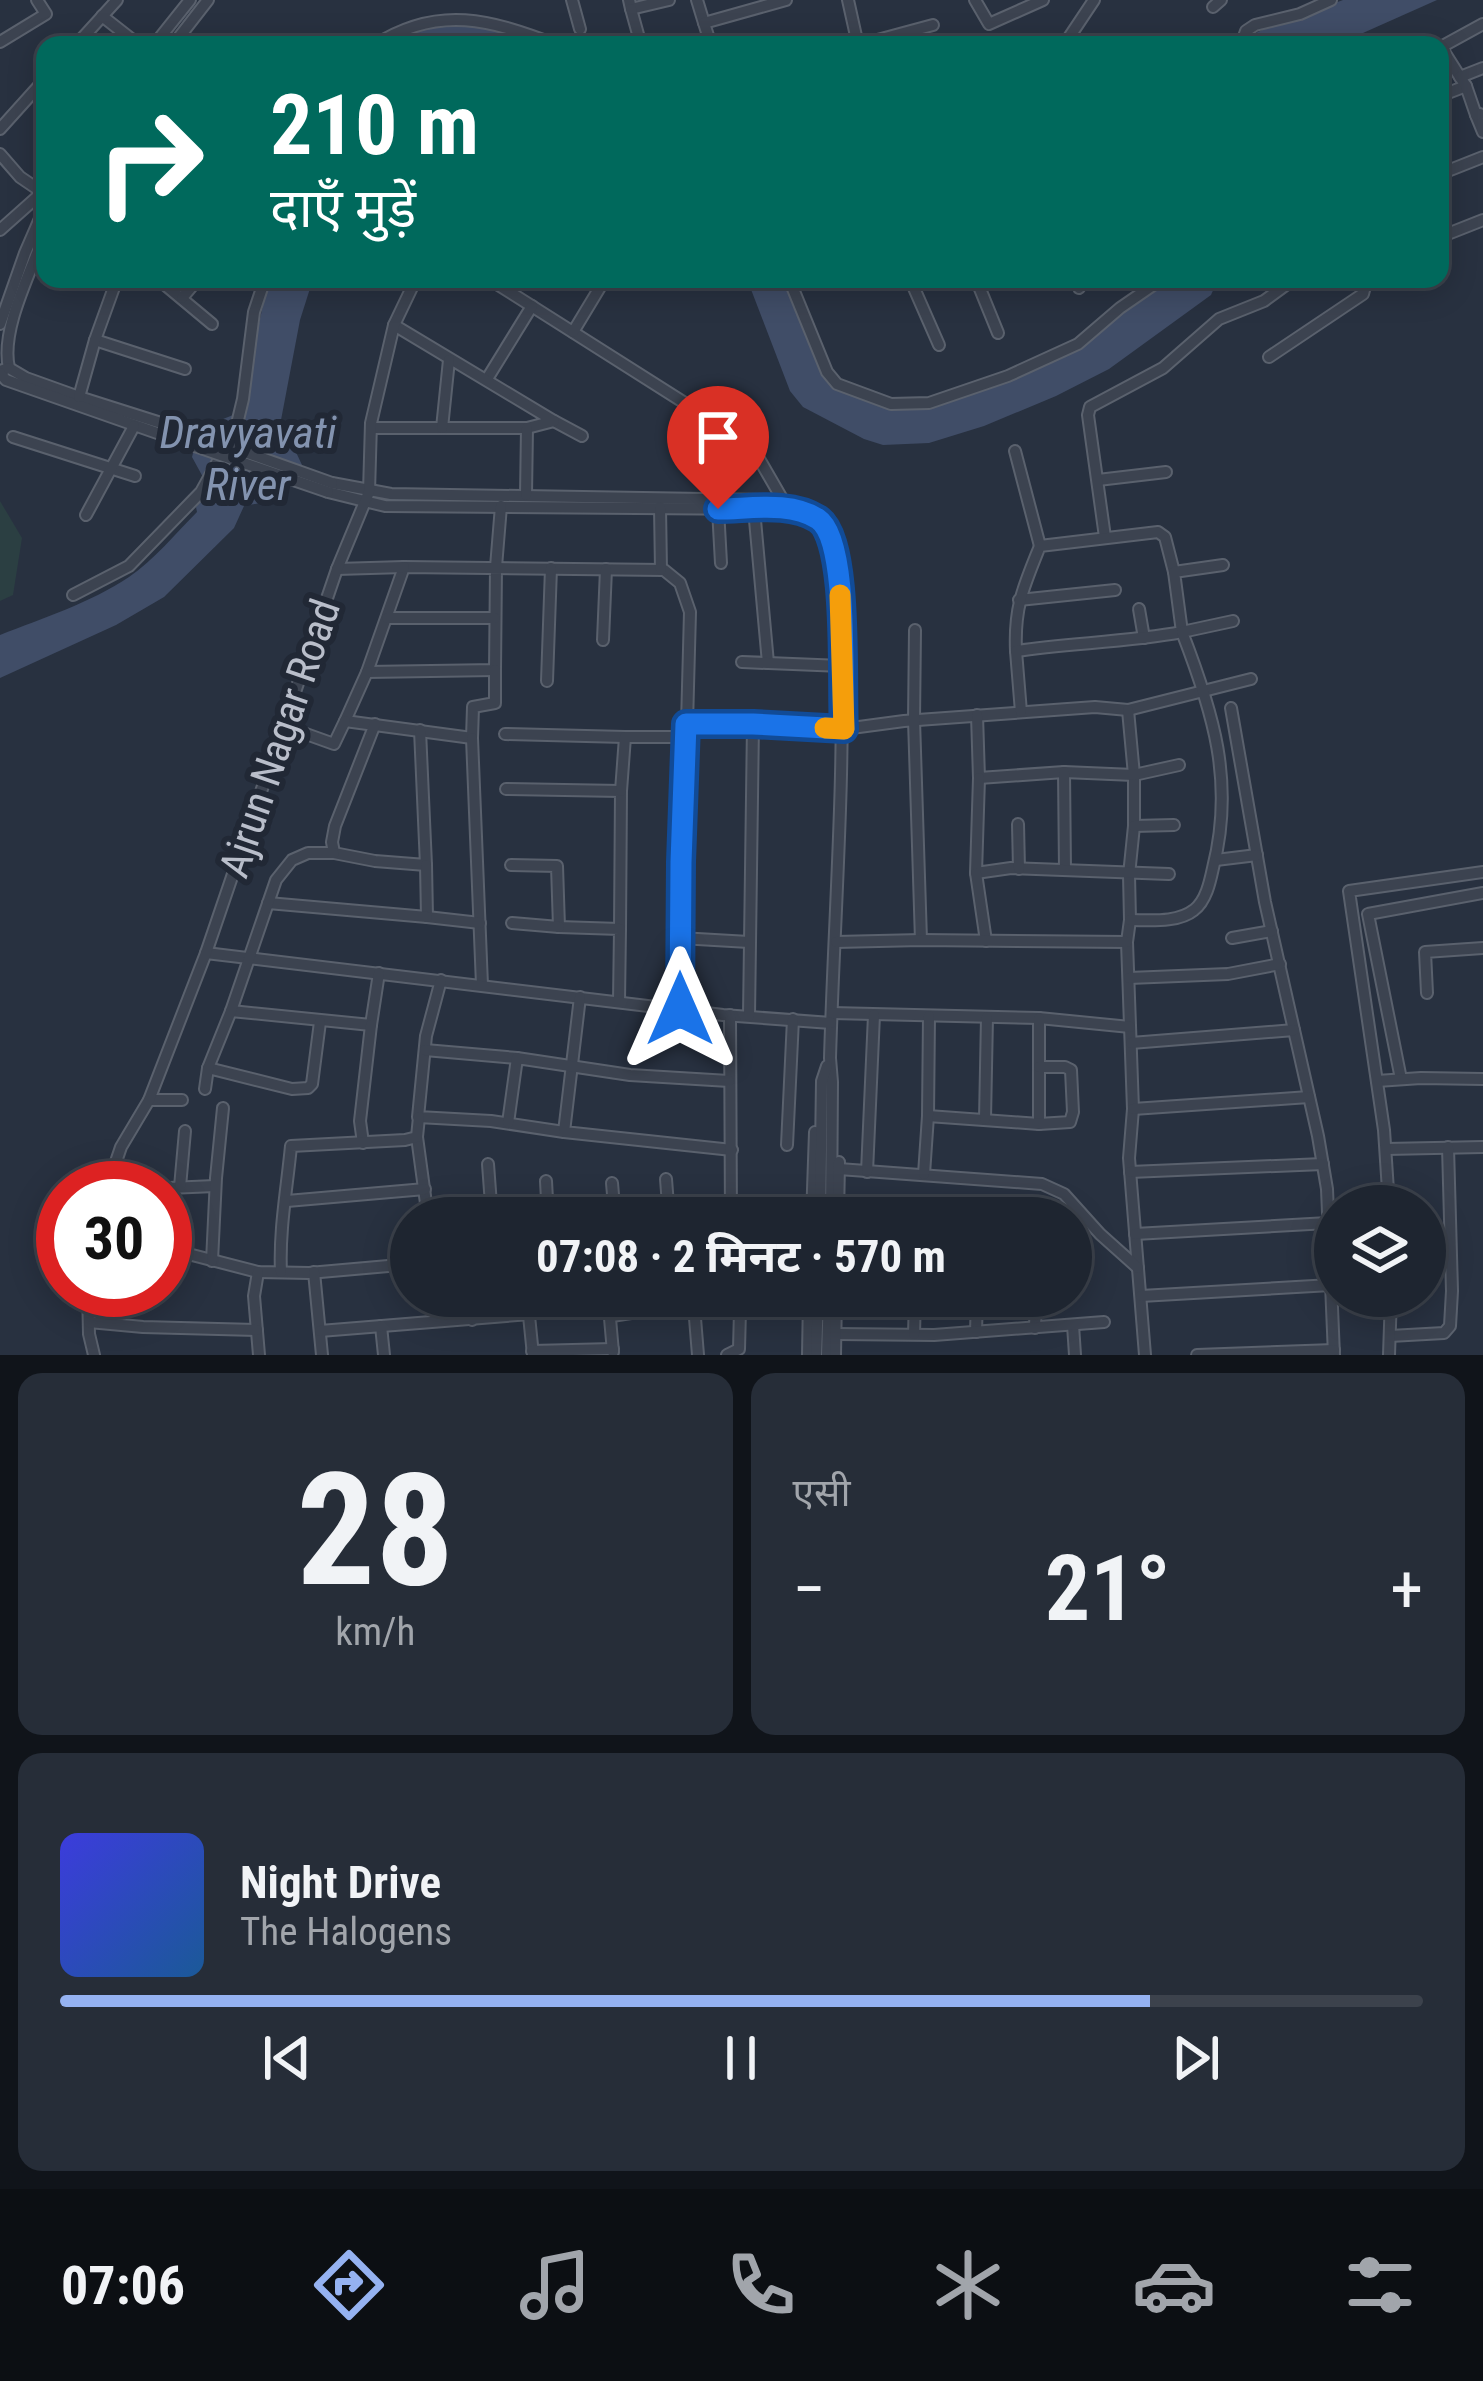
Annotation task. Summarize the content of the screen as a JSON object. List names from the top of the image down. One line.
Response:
{"streets":{"street":["Ajrun Nagar Road"]},"water":["Dravyavati River"],"page":{"turn":["210 m","दाएँ मुड़ें"],"limit":"30","trip":"07:08 · 2 मिनट · 570 m","tile":[["28","km/h"],"एसी"],"heat":["−","21°","+"],"song":["Night Drive","The Halogens"],"tabs":"07:06"}}
